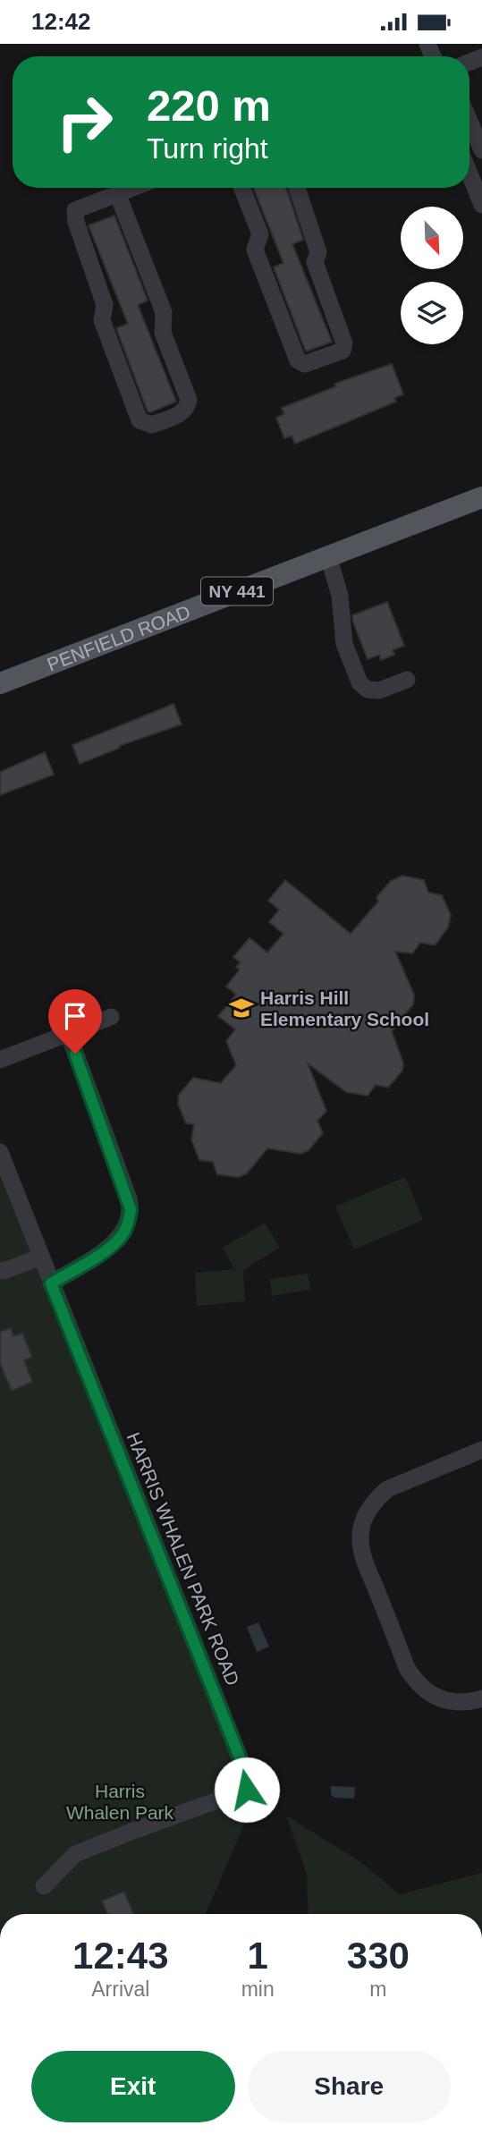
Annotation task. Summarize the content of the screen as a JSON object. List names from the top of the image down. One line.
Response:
{"streets":{"main road":["NY 441","PENFIELD ROAD"],"street":["HARRIS WHALEN PARK ROAD"]},"parks":["Harris Whalen Park"],"places":{"school or university":["Harris Hill Elementary School"]},"north":"bottom right","page":{"status":"12:42","turn":["220 m","Turn right"],"eta":["12:43","Arrival","1","min","330","m"],"buttons":["Exit","Share"]}}
